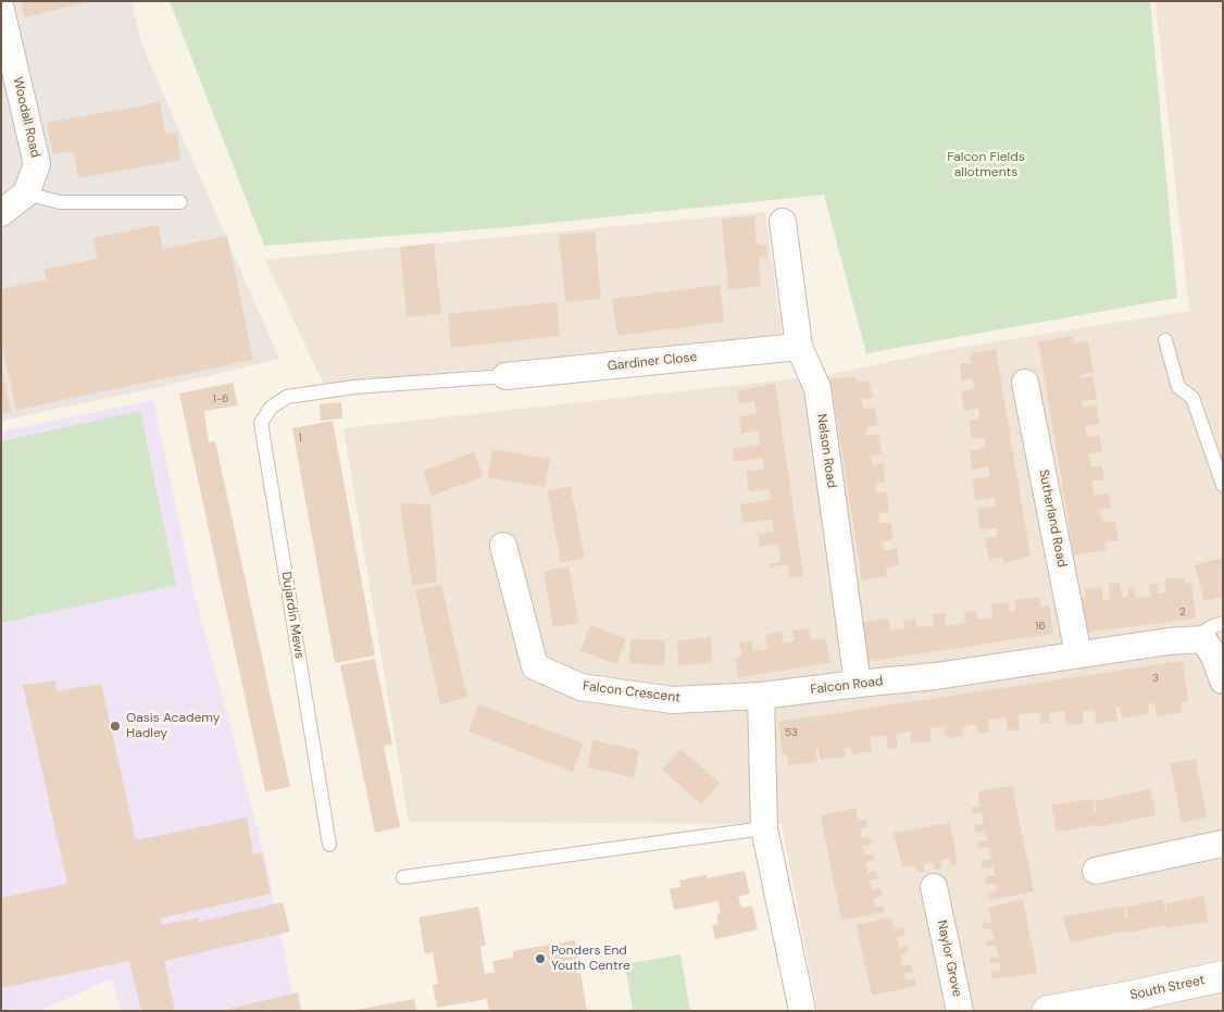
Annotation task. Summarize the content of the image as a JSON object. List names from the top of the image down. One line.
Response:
{"streets":{"street":["Woodall Road","Gardiner Close","Nelson Road","Sutherland Road","Falcon Road","Falcon Crescent","Naylor Grove","South Street"],"lane":["Dujardin Mews"]},"crossings":[["Gardiner Close","Nelson Road"],["Gardiner Close","Dujardin Mews"],["Nelson Road","Falcon Road"],["Sutherland Road","Falcon Road"],["Falcon Road","Falcon Crescent"]],"parks":["Falcon Fields allotments"],"places":["Oasis Academy Hadley","Ponders End Youth Centre"],"house_numbers":["1-6","1","2","16","3","53"]}
